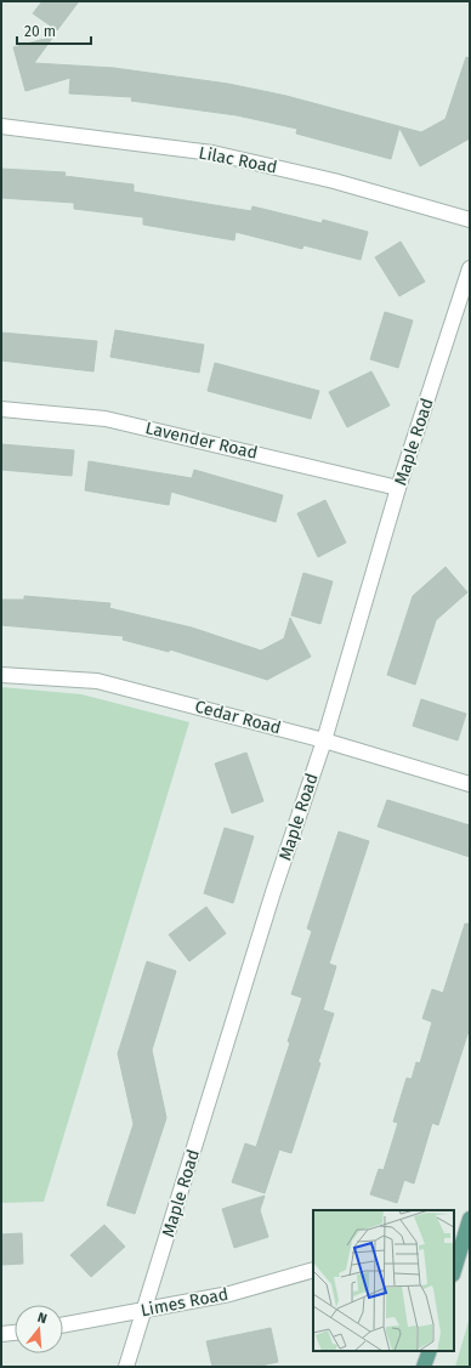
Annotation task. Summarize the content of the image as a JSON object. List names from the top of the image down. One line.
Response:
{"streets":{"street":["Lilac Road","Lavender Road","Maple Road","Cedar Road","Limes Road"]},"crossings":[["Lavender Road","Maple Road"],["Maple Road","Cedar Road"],["Maple Road","Limes Road"]],"scale_bar":"20 m","north":"top"}
